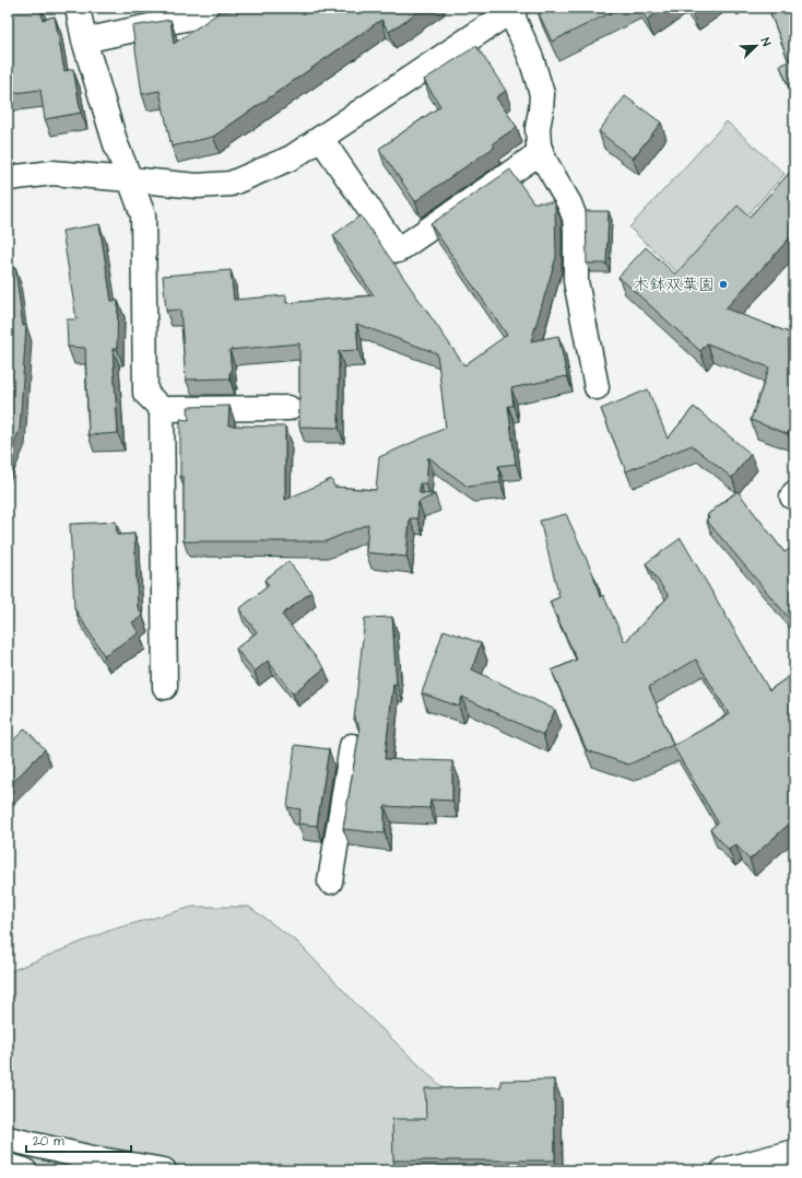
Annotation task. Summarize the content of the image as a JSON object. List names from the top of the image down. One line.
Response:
{"places":["木鉢双葉園"],"scale_bar":"20 m","north":"top right"}
